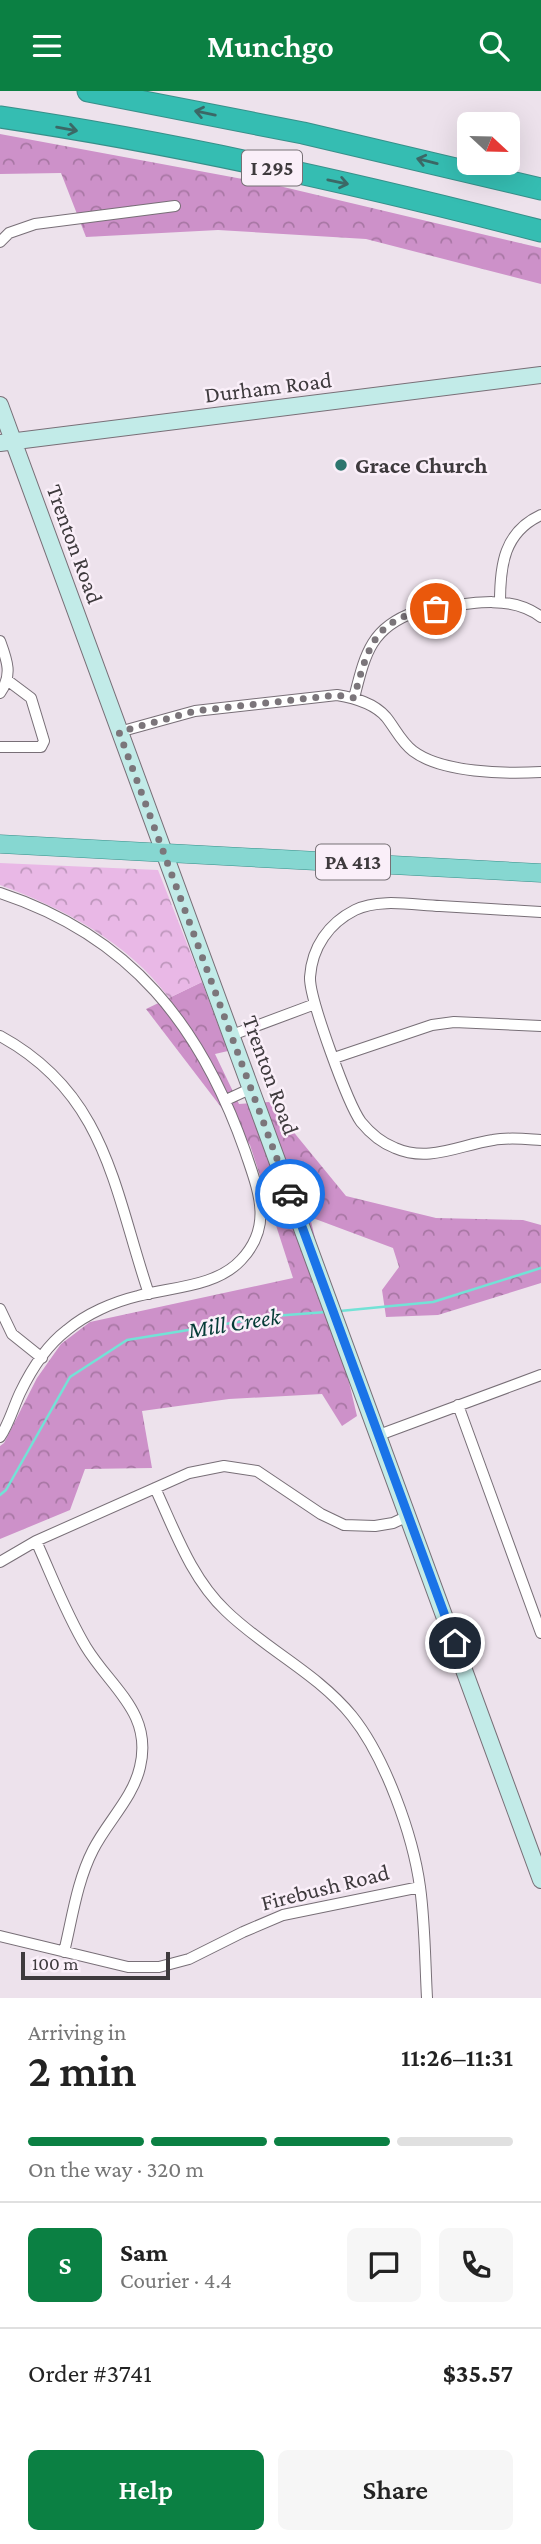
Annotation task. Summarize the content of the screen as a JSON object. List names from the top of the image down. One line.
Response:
{"streets":{"highway":["I 295"],"main road":["Durham Road","Trenton Road","PA 413"],"street":["Firebush Road"]},"crossings":[["Durham Road","Trenton Road"],["Trenton Road","PA 413"]],"water":["Mill Creek"],"places":["Grace Church"],"scale_bar":"100 m","north":"right","page":{"header":"Munchgo","scale":"100 m","heading":["2 min","Arriving in","11:26–11:31"],"panel":["Sam","Courier · 4.4","Order #3741","$35.57"],"bar":"On the way · 320 m","round":"S","buttons":["Help","Share"]}}
